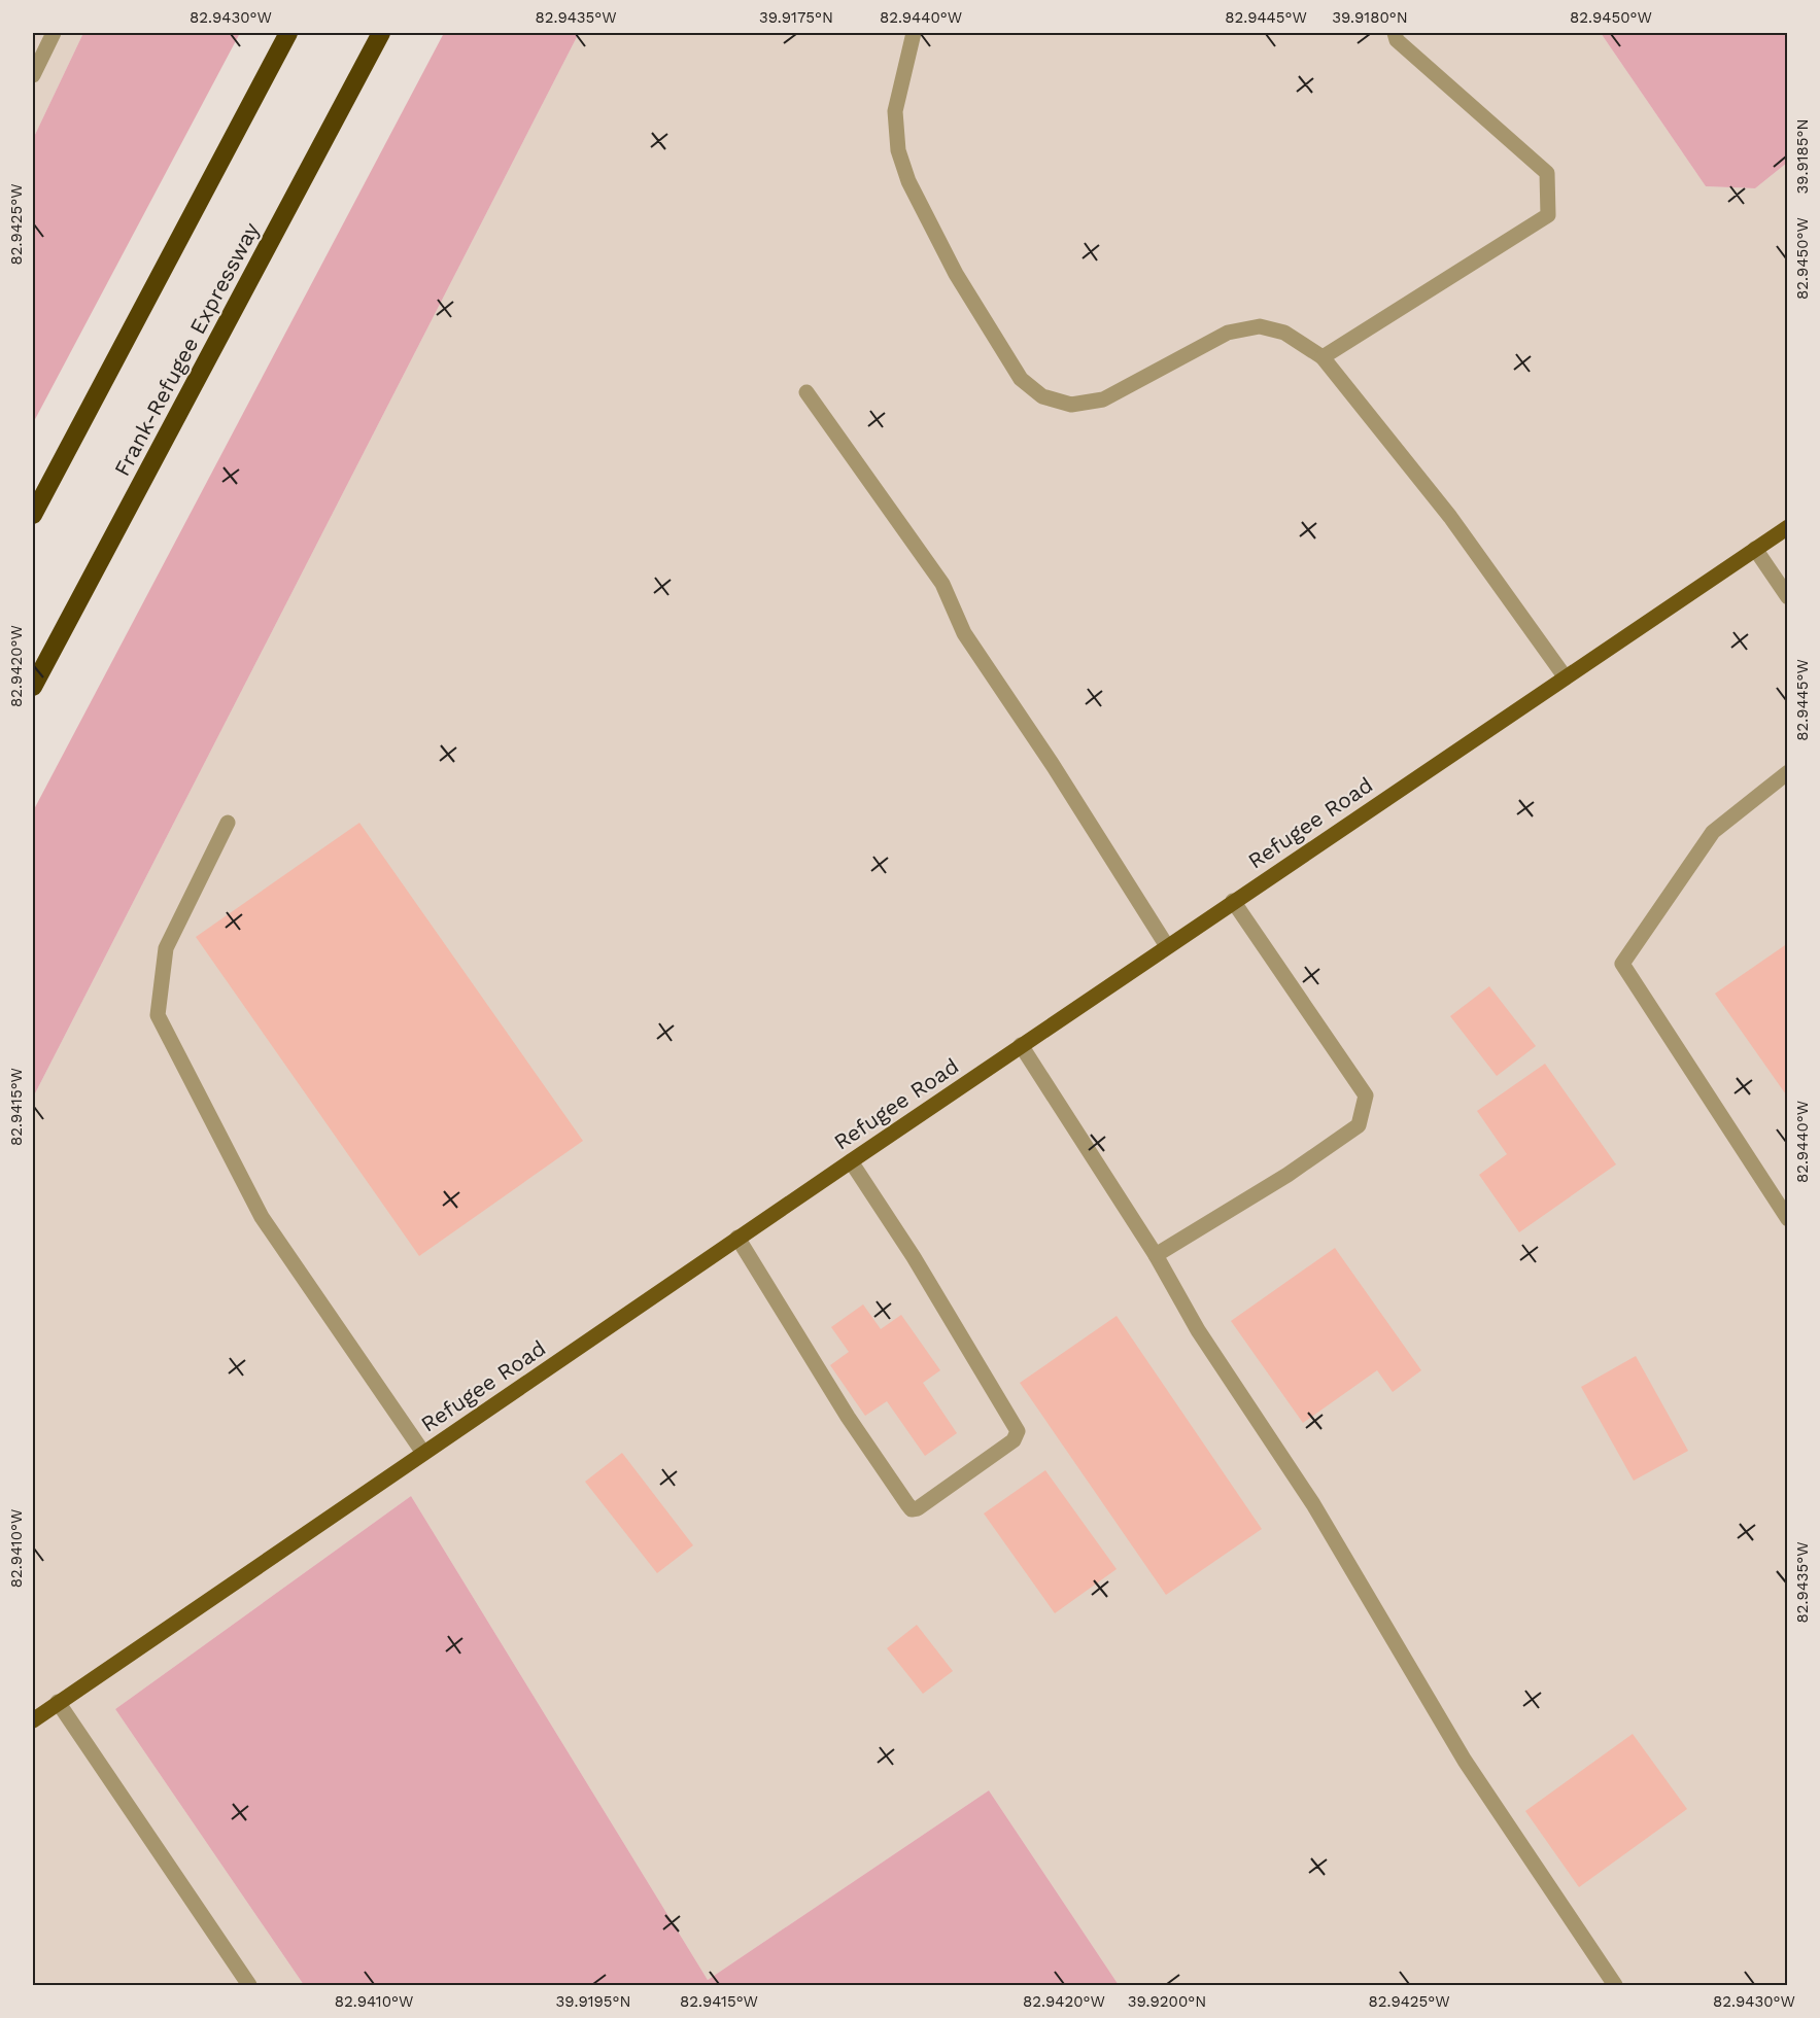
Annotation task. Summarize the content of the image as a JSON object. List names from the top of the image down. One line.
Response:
{"streets":{"highway":["Frank-Refugee Expressway"],"main road":["Refugee Road"]},"coordinates":["82.9430°W","82.9435°W","39.9175°N","82.9440°W","82.9445°W","39.9180°N","82.9450°W","39.9185°N","82.9425°W","82.9420°W","82.9415°W","82.9410°W","39.9195°N","39.9200°N"]}
